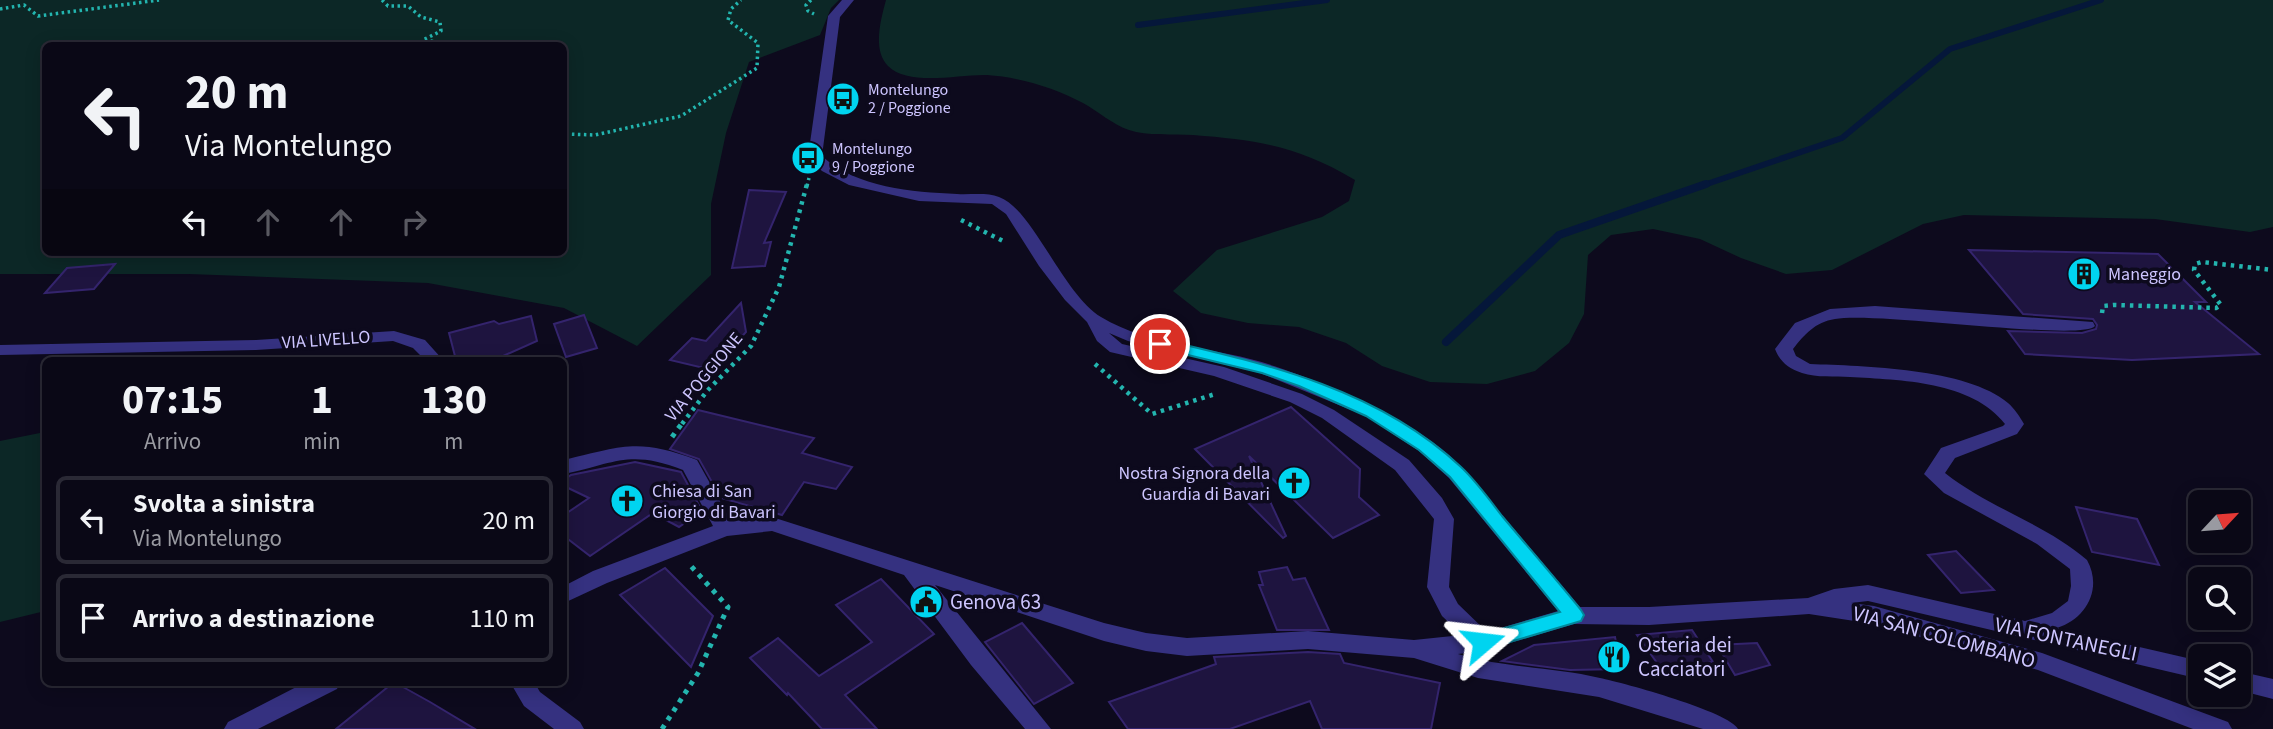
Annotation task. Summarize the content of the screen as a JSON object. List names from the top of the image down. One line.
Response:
{"streets":{"street":["VIA LIVELLO","VIA SAN COLOMBANO","VIA FONTANEGLI"],"path":["VIA POGGIONE"]},"crossings":[["VIA SAN COLOMBANO","VIA FONTANEGLI"]],"places":{"bus stop":["Montelungo 2 / Poggione","Montelungo 9 / Poggione"],"building":["Maneggio"],"church":["Nostra Signora della Guardia di Bavari","Chiesa di San Giorgio di Bavari"],"public building":["Genova 63"],"restaurant":["Osteria dei Cacciatori"]},"north":"top right","page":{"turn":["20 m","Via Montelungo"],"eta":["07:15","Arrivo","1","min","130","m"],"list":[{"name":"Svolta a sinistra","note":"Via Montelungo","value":"20 m"},{"name":"Arrivo a destinazione","value":"110 m"}]}}
